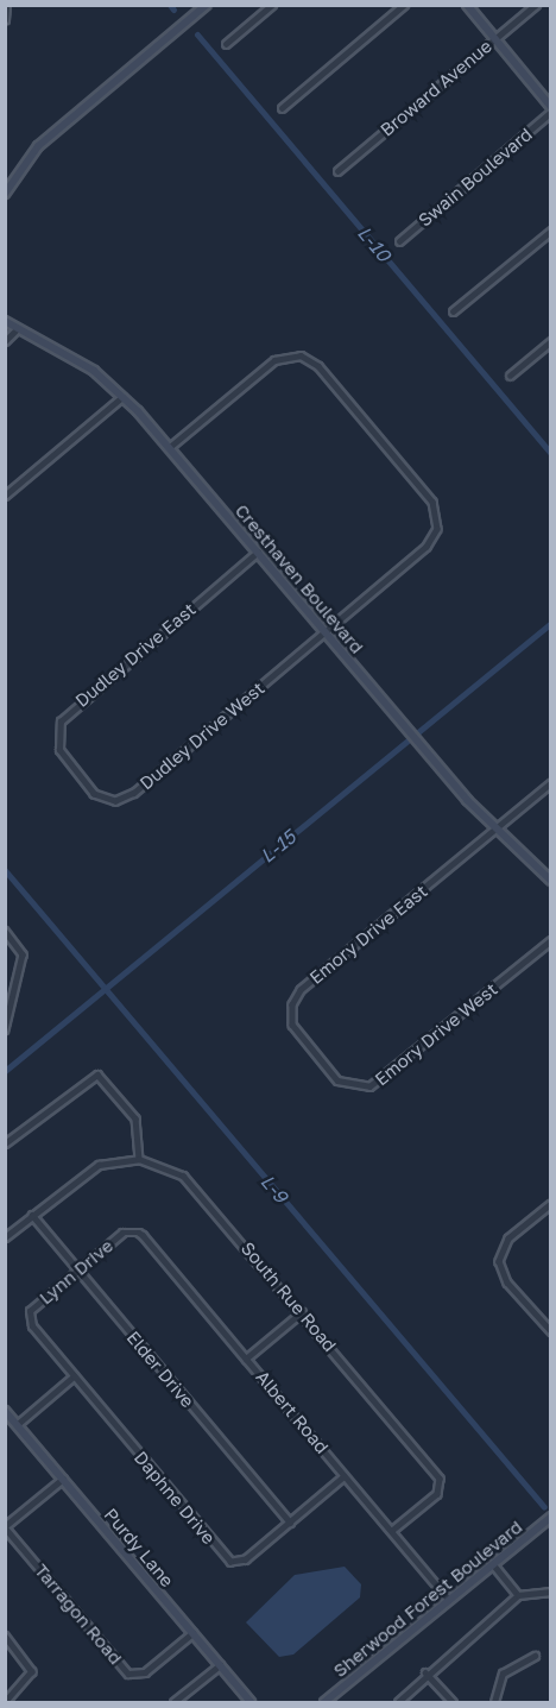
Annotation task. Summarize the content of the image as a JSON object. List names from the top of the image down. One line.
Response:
{"streets":{"street":["Broward Avenue","Swain Boulevard","Cresthaven Boulevard","Dudley Drive East","Dudley Drive West","Emory Drive East","Emory Drive West","Lynn Drive","South Rue Road","Elder Drive","Albert Road","Daphne Drive","Purdy Lane","Sherwood Forest Boulevard","Tarragon Road"]},"crossings":[["Cresthaven Boulevard","Dudley Drive East"],["Cresthaven Boulevard","Dudley Drive West"],["Cresthaven Boulevard","Emory Drive East"],["Dudley Drive East","Dudley Drive West"],["Emory Drive East","Emory Drive West"],["Lynn Drive","Elder Drive"],["Lynn Drive","Albert Road"],["Lynn Drive","Daphne Drive"],["South Rue Road","Albert Road"],["Elder Drive","Daphne Drive"],["Albert Road","Daphne Drive"],["Albert Road","Sherwood Forest Boulevard"],["Purdy Lane","Tarragon Road"]],"water":["L-10","L-15","L-9"]}
